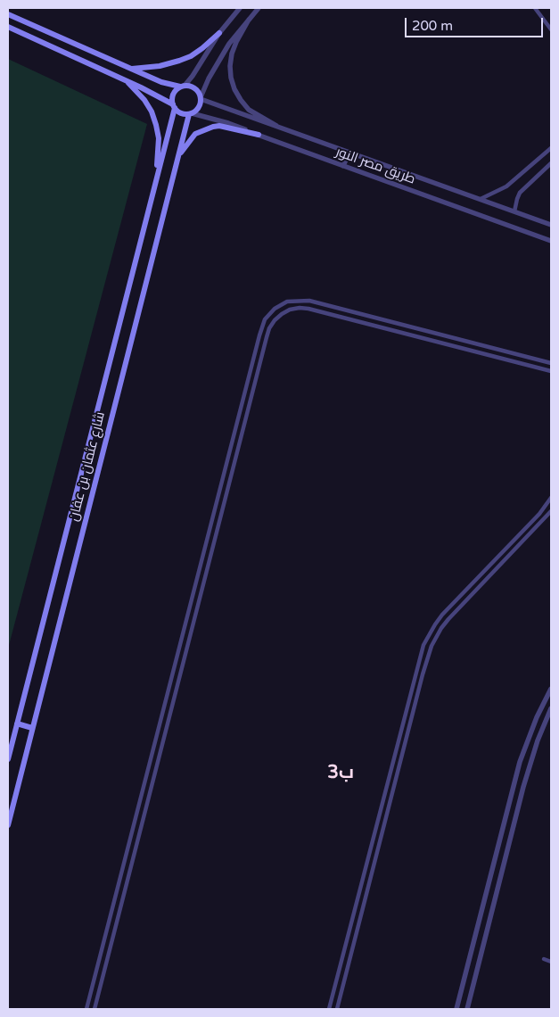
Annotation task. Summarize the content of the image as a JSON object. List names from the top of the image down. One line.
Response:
{"streets":{"main road":["شارع عثمان بن عفان"],"street":["طريق مصر النور"]},"crossings":[["طريق مصر النور","شارع عثمان بن عفان"]],"districts":["ب3"],"scale_bar":"200 m"}
